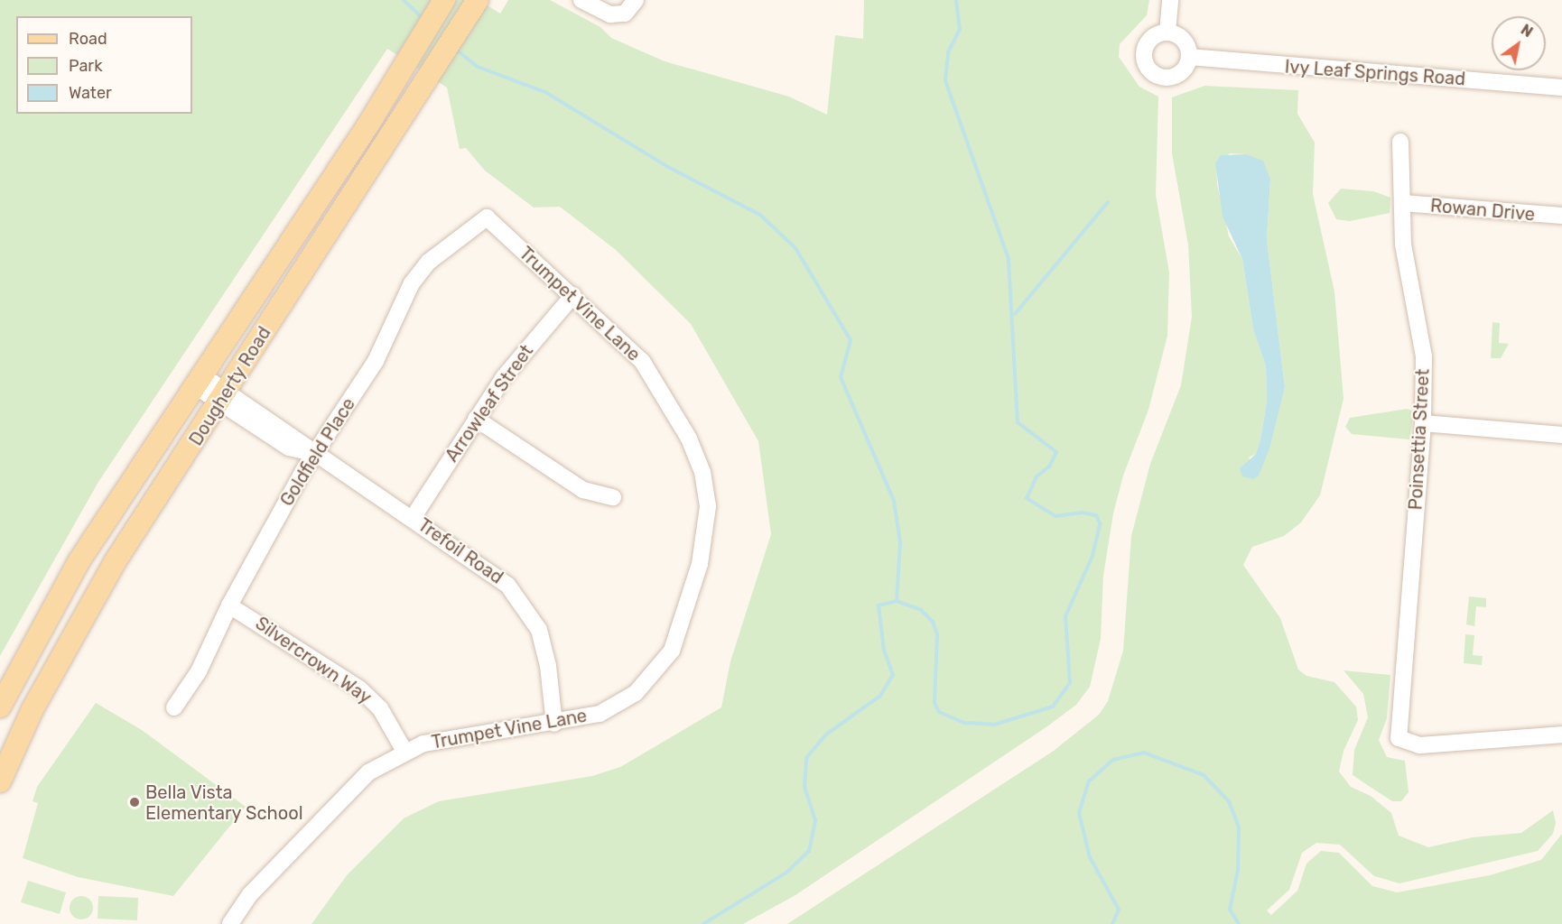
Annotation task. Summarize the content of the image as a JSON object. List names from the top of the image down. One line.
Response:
{"streets":{"main road":["Dougherty Road"],"street":["Ivy Leaf Springs Road","Rowan Drive","Trumpet Vine Lane","Arrowleaf Street","Poinsettia Street","Goldfield Place","Trefoil Road","Silvercrown Way"]},"crossings":[["Rowan Drive","Poinsettia Street"],["Trumpet Vine Lane","Arrowleaf Street"],["Trumpet Vine Lane","Goldfield Place"],["Trumpet Vine Lane","Trefoil Road"],["Trumpet Vine Lane","Silvercrown Way"],["Dougherty Road","Trefoil Road"],["Arrowleaf Street","Trefoil Road"],["Goldfield Place","Trefoil Road"],["Goldfield Place","Silvercrown Way"]],"places":["Bella Vista Elementary School"],"legend":["Road","Park","Water"],"north":"top right"}
